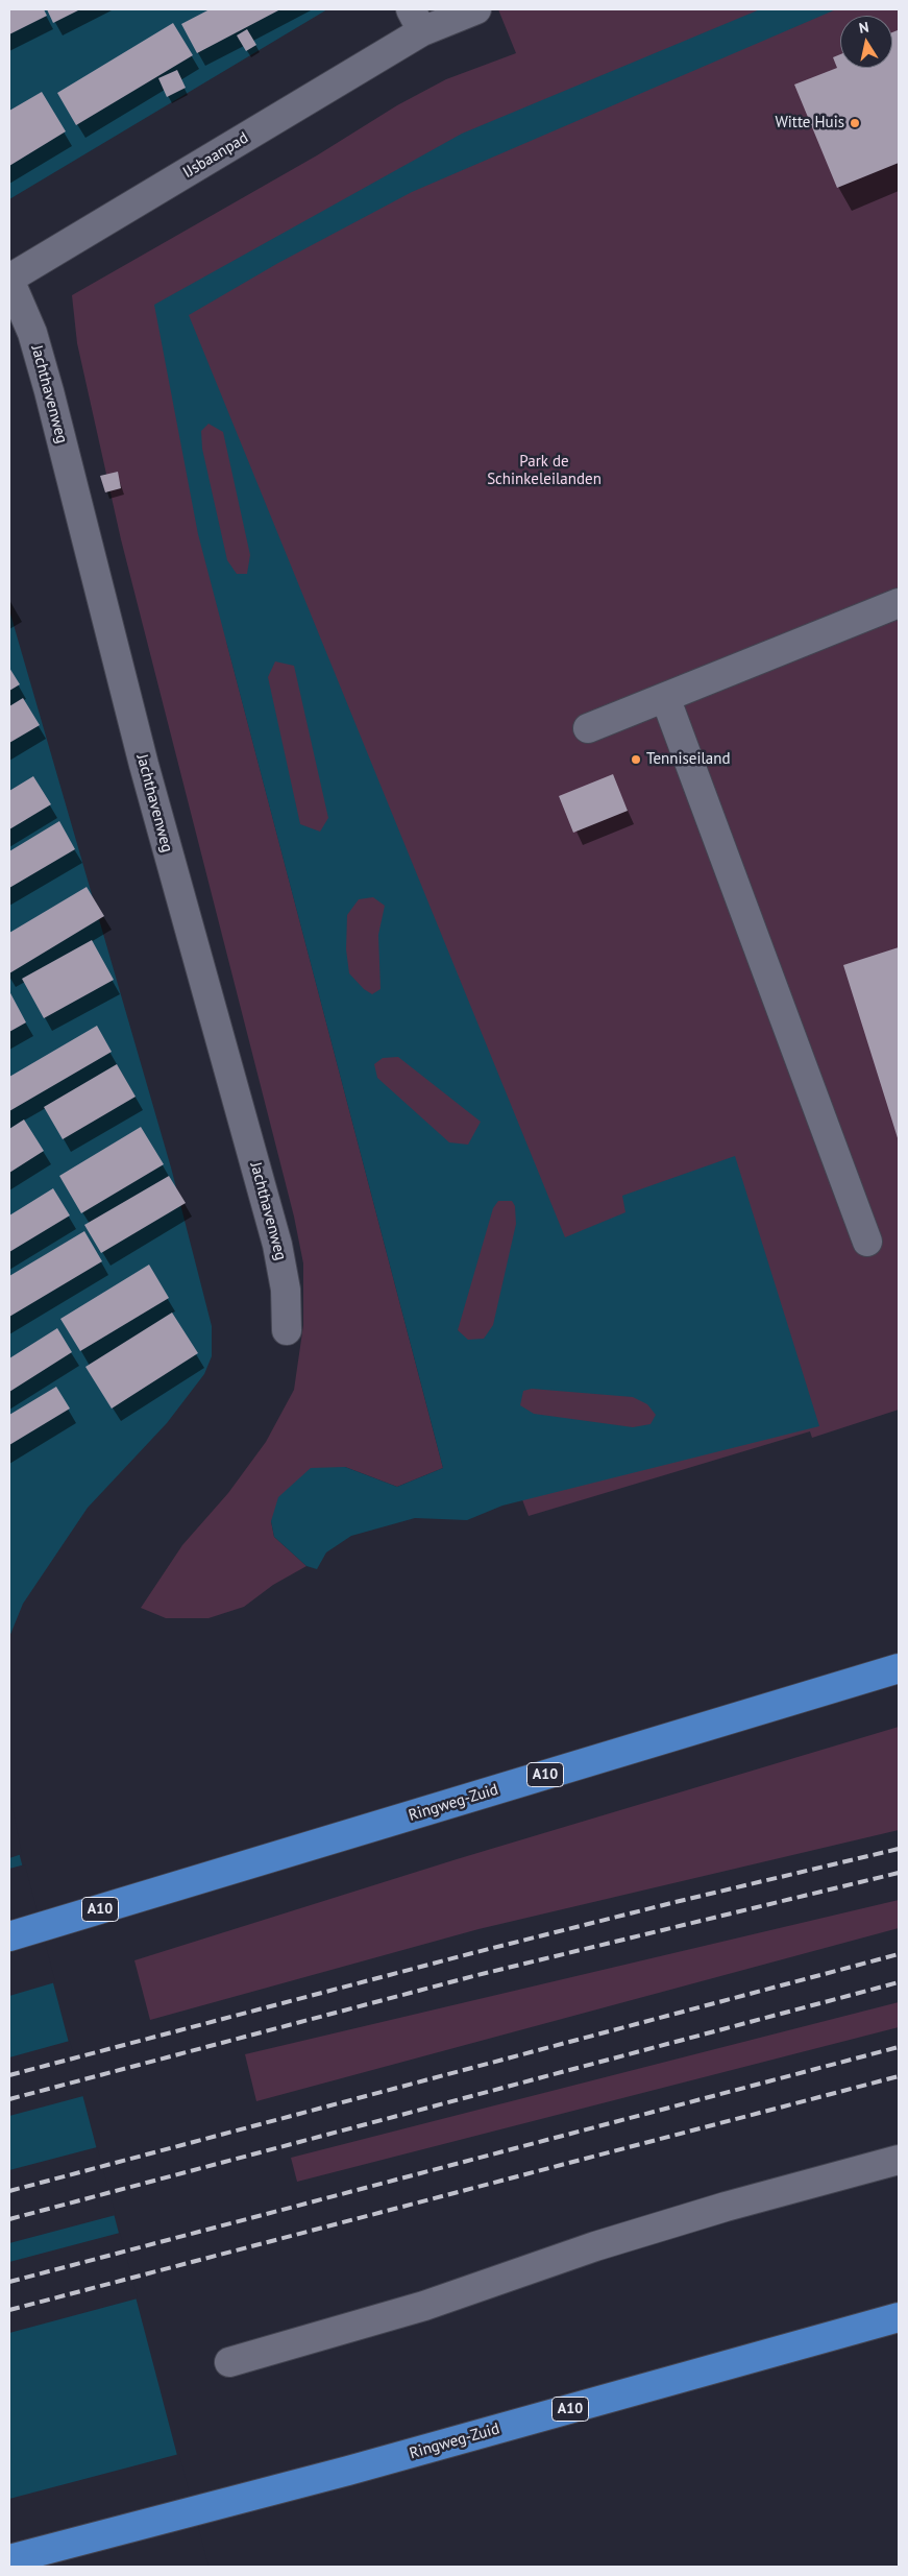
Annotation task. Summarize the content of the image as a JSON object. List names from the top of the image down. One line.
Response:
{"streets":{"highway":["A10","Ringweg-Zuid"],"street":["IJsbaanpad","Jachthavenweg"]},"crossings":[["IJsbaanpad","Jachthavenweg"]],"parks":["Park de Schinkeleilanden"],"places":["Witte Huis","Tenniseiland"],"north":"top"}
